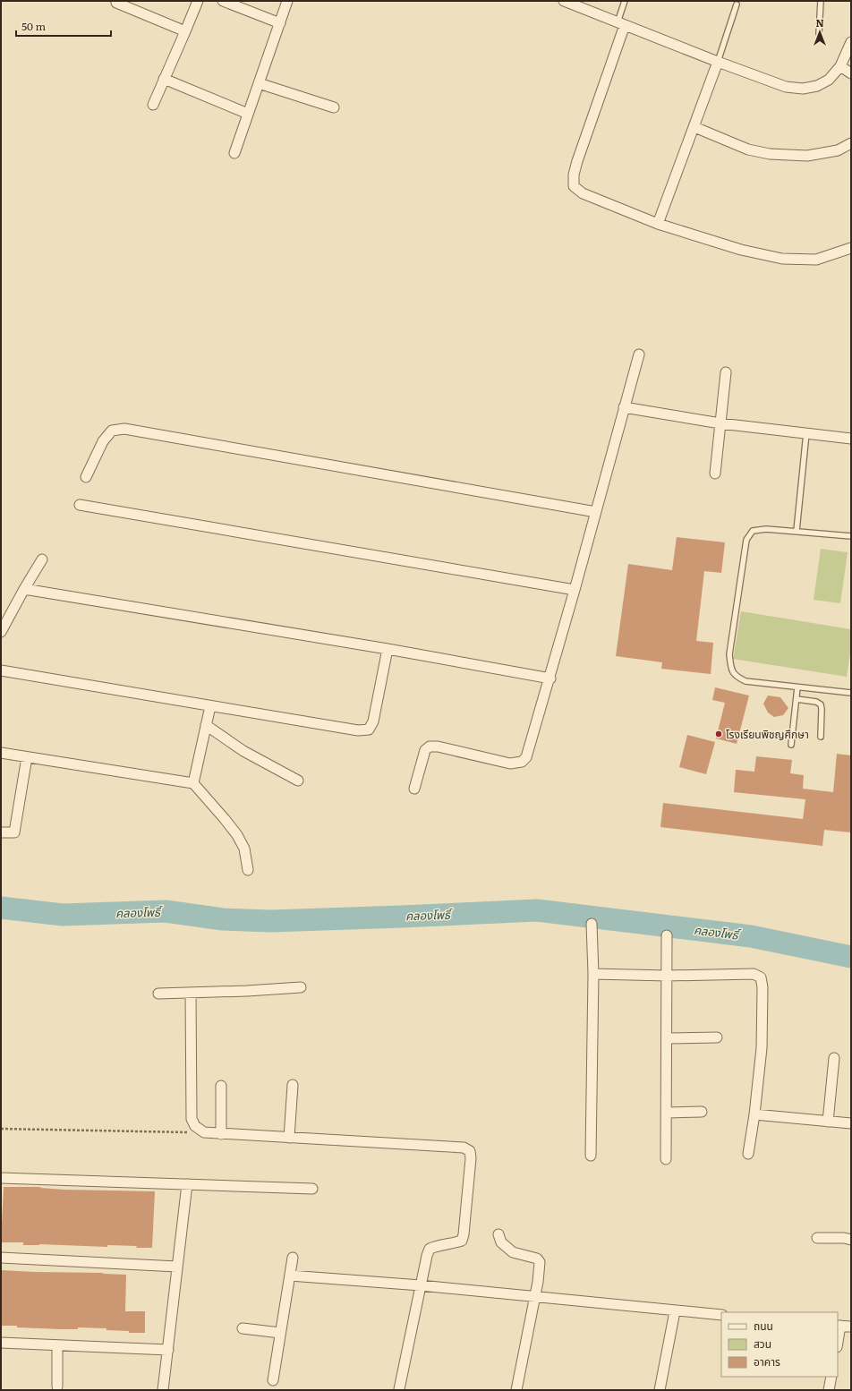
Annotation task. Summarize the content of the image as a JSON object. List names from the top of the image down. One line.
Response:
{"water":["คลองโพธิ์"],"places":["โรงเรียนพิชญศึกษา"],"legend":["ถนน","สวน","อาคาร"],"scale_bar":"50 m","north":"top"}
